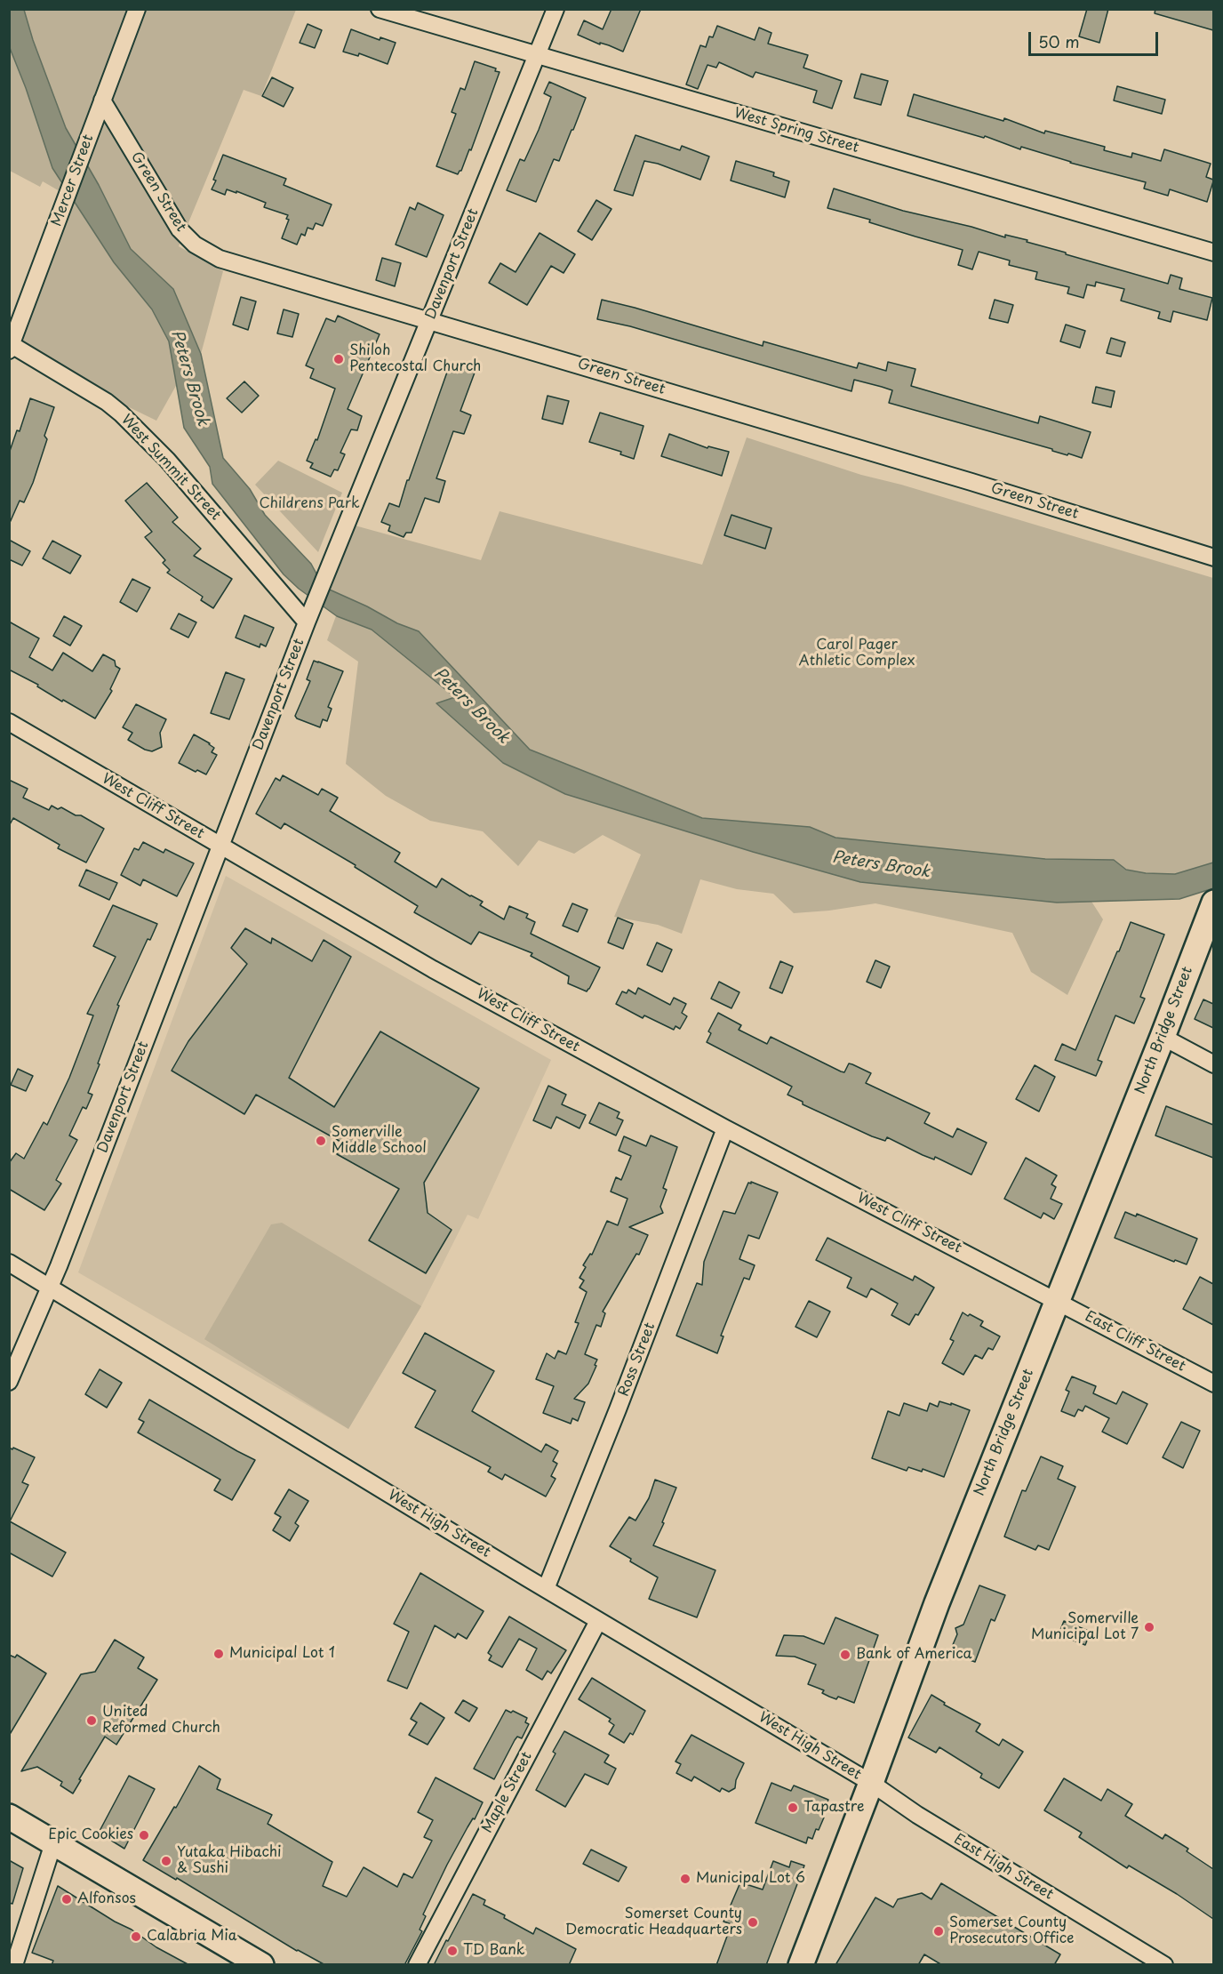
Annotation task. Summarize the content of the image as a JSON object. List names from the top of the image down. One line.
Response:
{"streets":{"street":["West Spring Street","Mercer Street","Green Street","Davenport Street","West Summit Street","West Cliff Street","North Bridge Street","East Cliff Street","Ross Street","West High Street","Maple Street","East High Street"]},"crossings":[["West Spring Street","Davenport Street"],["Mercer Street","Green Street"],["Mercer Street","West Summit Street"],["Green Street","Davenport Street"],["Davenport Street","West Summit Street"],["Davenport Street","West Cliff Street"],["Davenport Street","West High Street"],["West Cliff Street","North Bridge Street"],["West Cliff Street","East Cliff Street"],["West Cliff Street","Ross Street"],["North Bridge Street","East Cliff Street"],["North Bridge Street","West High Street"],["North Bridge Street","East High Street"],["Ross Street","West High Street"],["West High Street","Maple Street"],["West High Street","East High Street"]],"water":["Peters Brook"],"parks":["Childrens Park","Carol Pager Athletic Complex"],"places":["Shiloh Pentecostal Church","Somerville Middle School","Somerville Municipal Lot 7","Municipal Lot 1","Bank of America","United Reformed Church","Tapastre","Epic Cookies","Yutaka Hibachi & Sushi","Municipal Lot 6","Alfonsos","Somerset County Democratic Headquarters","Somerset County Prosecutors Office","Calabria Mia","TD Bank"],"scale_bar":"50 m"}
